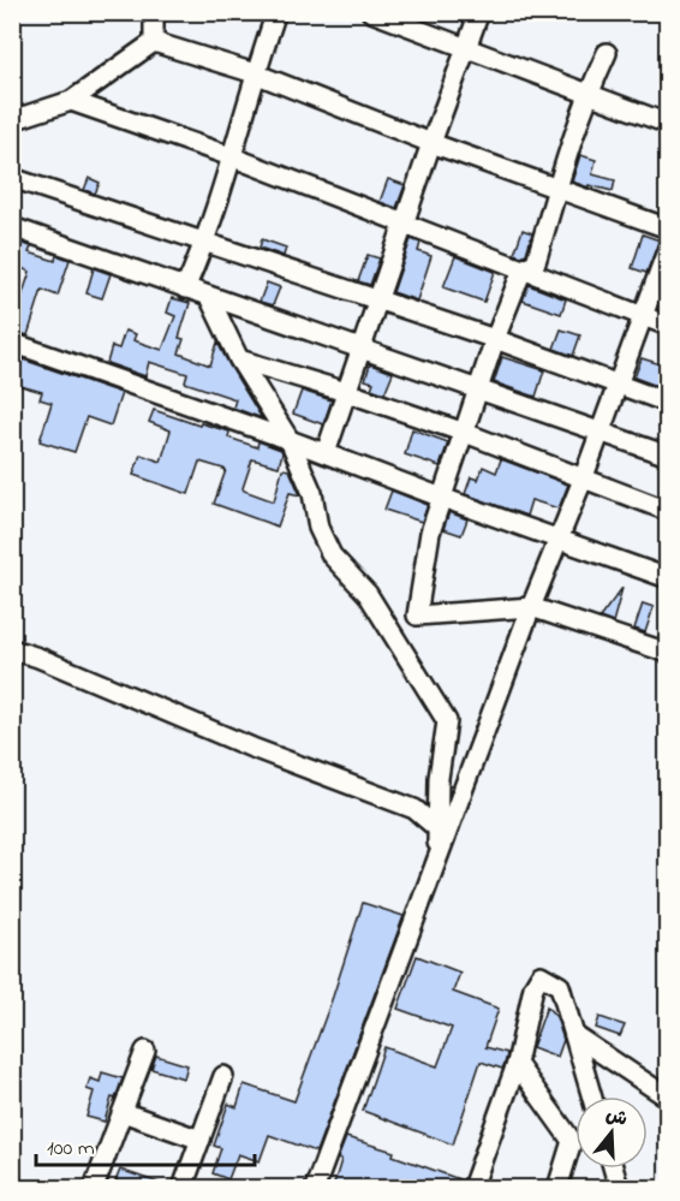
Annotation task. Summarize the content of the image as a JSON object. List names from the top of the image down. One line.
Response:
{"scale_bar":"100 m","north":"top"}
